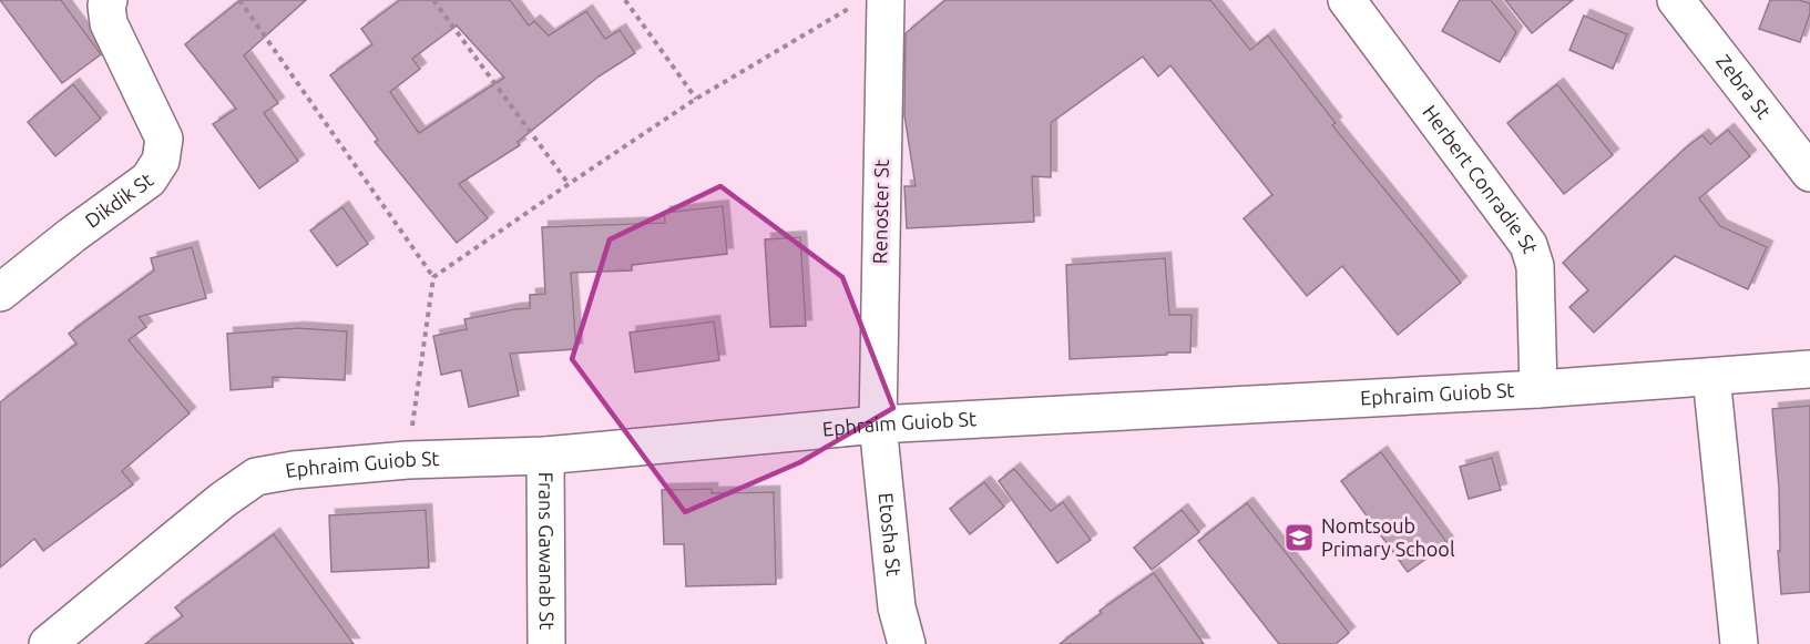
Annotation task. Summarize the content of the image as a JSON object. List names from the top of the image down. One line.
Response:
{"streets":{"street":["Zebra St","Herbert Conradie St","Dikdik St","Renoster St","Ephraim Guiob St","Etosha St","Frans Gawanab St"]},"crossings":[["Herbert Conradie St","Ephraim Guiob St"],["Renoster St","Ephraim Guiob St"],["Renoster St","Etosha St"],["Ephraim Guiob St","Etosha St"],["Ephraim Guiob St","Frans Gawanab St"]],"places":{"school or university":["Nomtsoub Primary School"]}}
